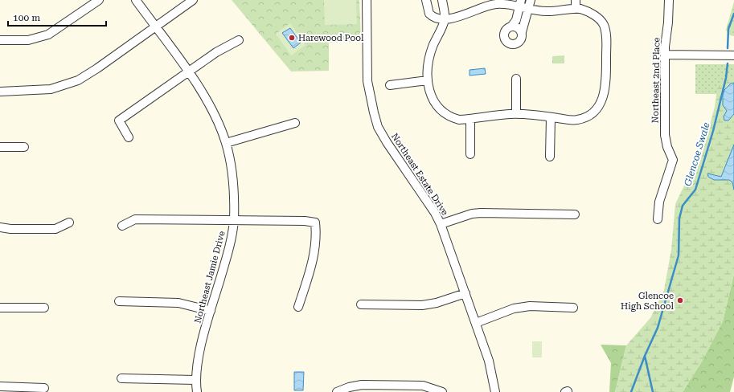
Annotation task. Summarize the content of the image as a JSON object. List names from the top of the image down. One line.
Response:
{"streets":{"street":["Northeast 2nd Place","Northeast Estate Drive","Northeast Jamie Drive"]},"water":["Glencoe Swale"],"places":["Harewood Pool","Glencoe High School"],"scale_bar":"100 m"}
